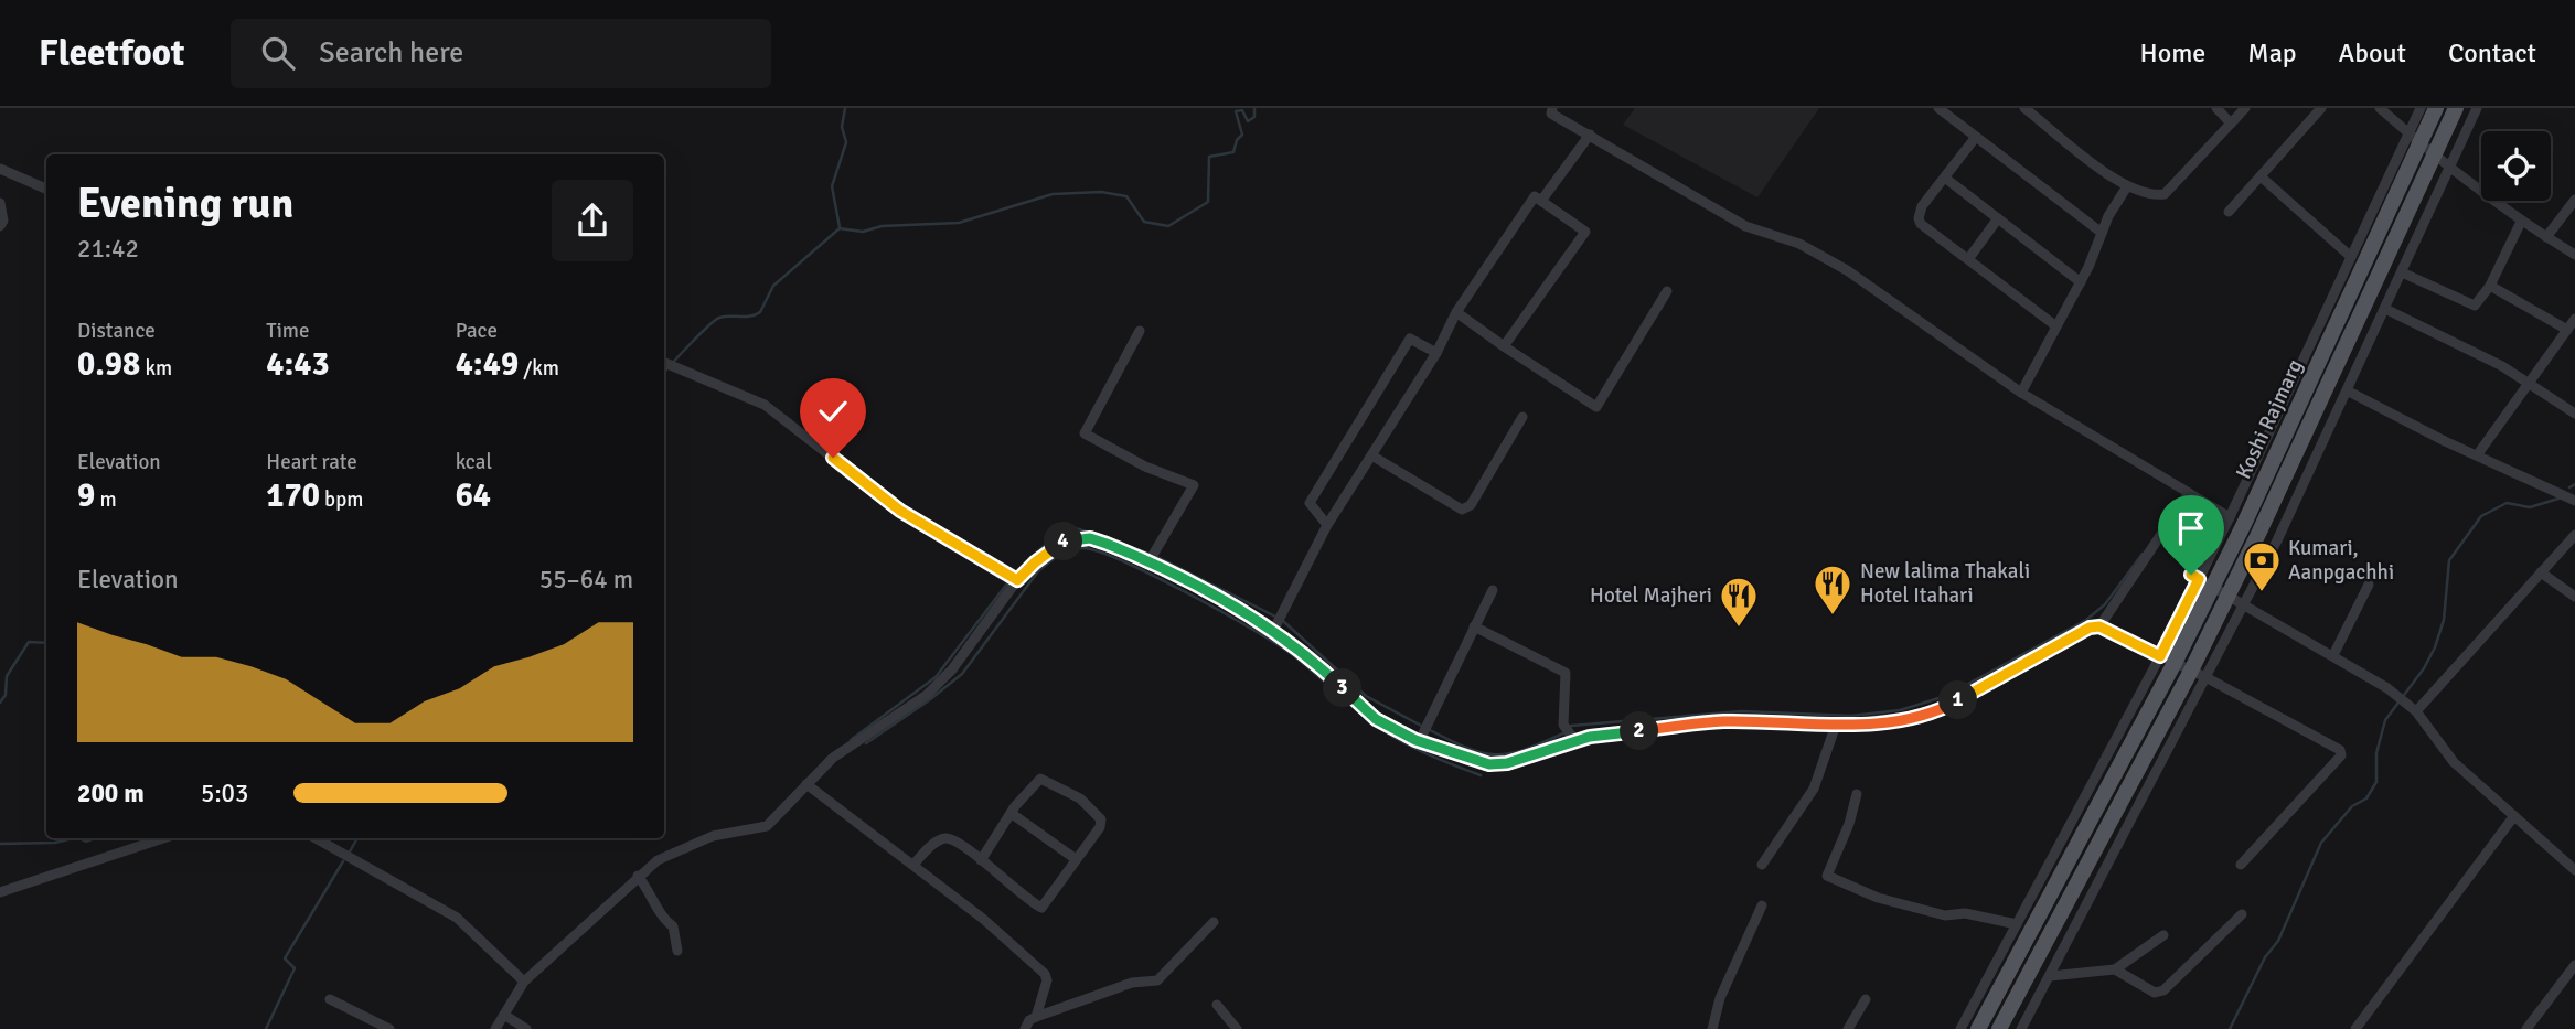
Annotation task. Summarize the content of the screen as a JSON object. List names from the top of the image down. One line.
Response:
{"streets":{"main road":["Koshi Rajmarg"]},"places":{"bank":["Kumari, Aanpgachhi"],"restaurant":["New lalima Thakali Hotel Itahari","Hotel Majheri"]},"page":{"header":"Fleetfoot","search":"Search here","nav":["Home","Map","About","Contact"],"heading":["Evening run","21:42"],"stats":[["Distance","0.98 km"],["Time","4:43"],["Pace","4:49 /km"],["Elevation","9 m"],["Heart rate","170 bpm"],["kcal","64"]],"pins":["4","3","1","2"],"chart":["Elevation","55–64 m"],"list":[{"name":"200 m","note":"5:03"}]}}
